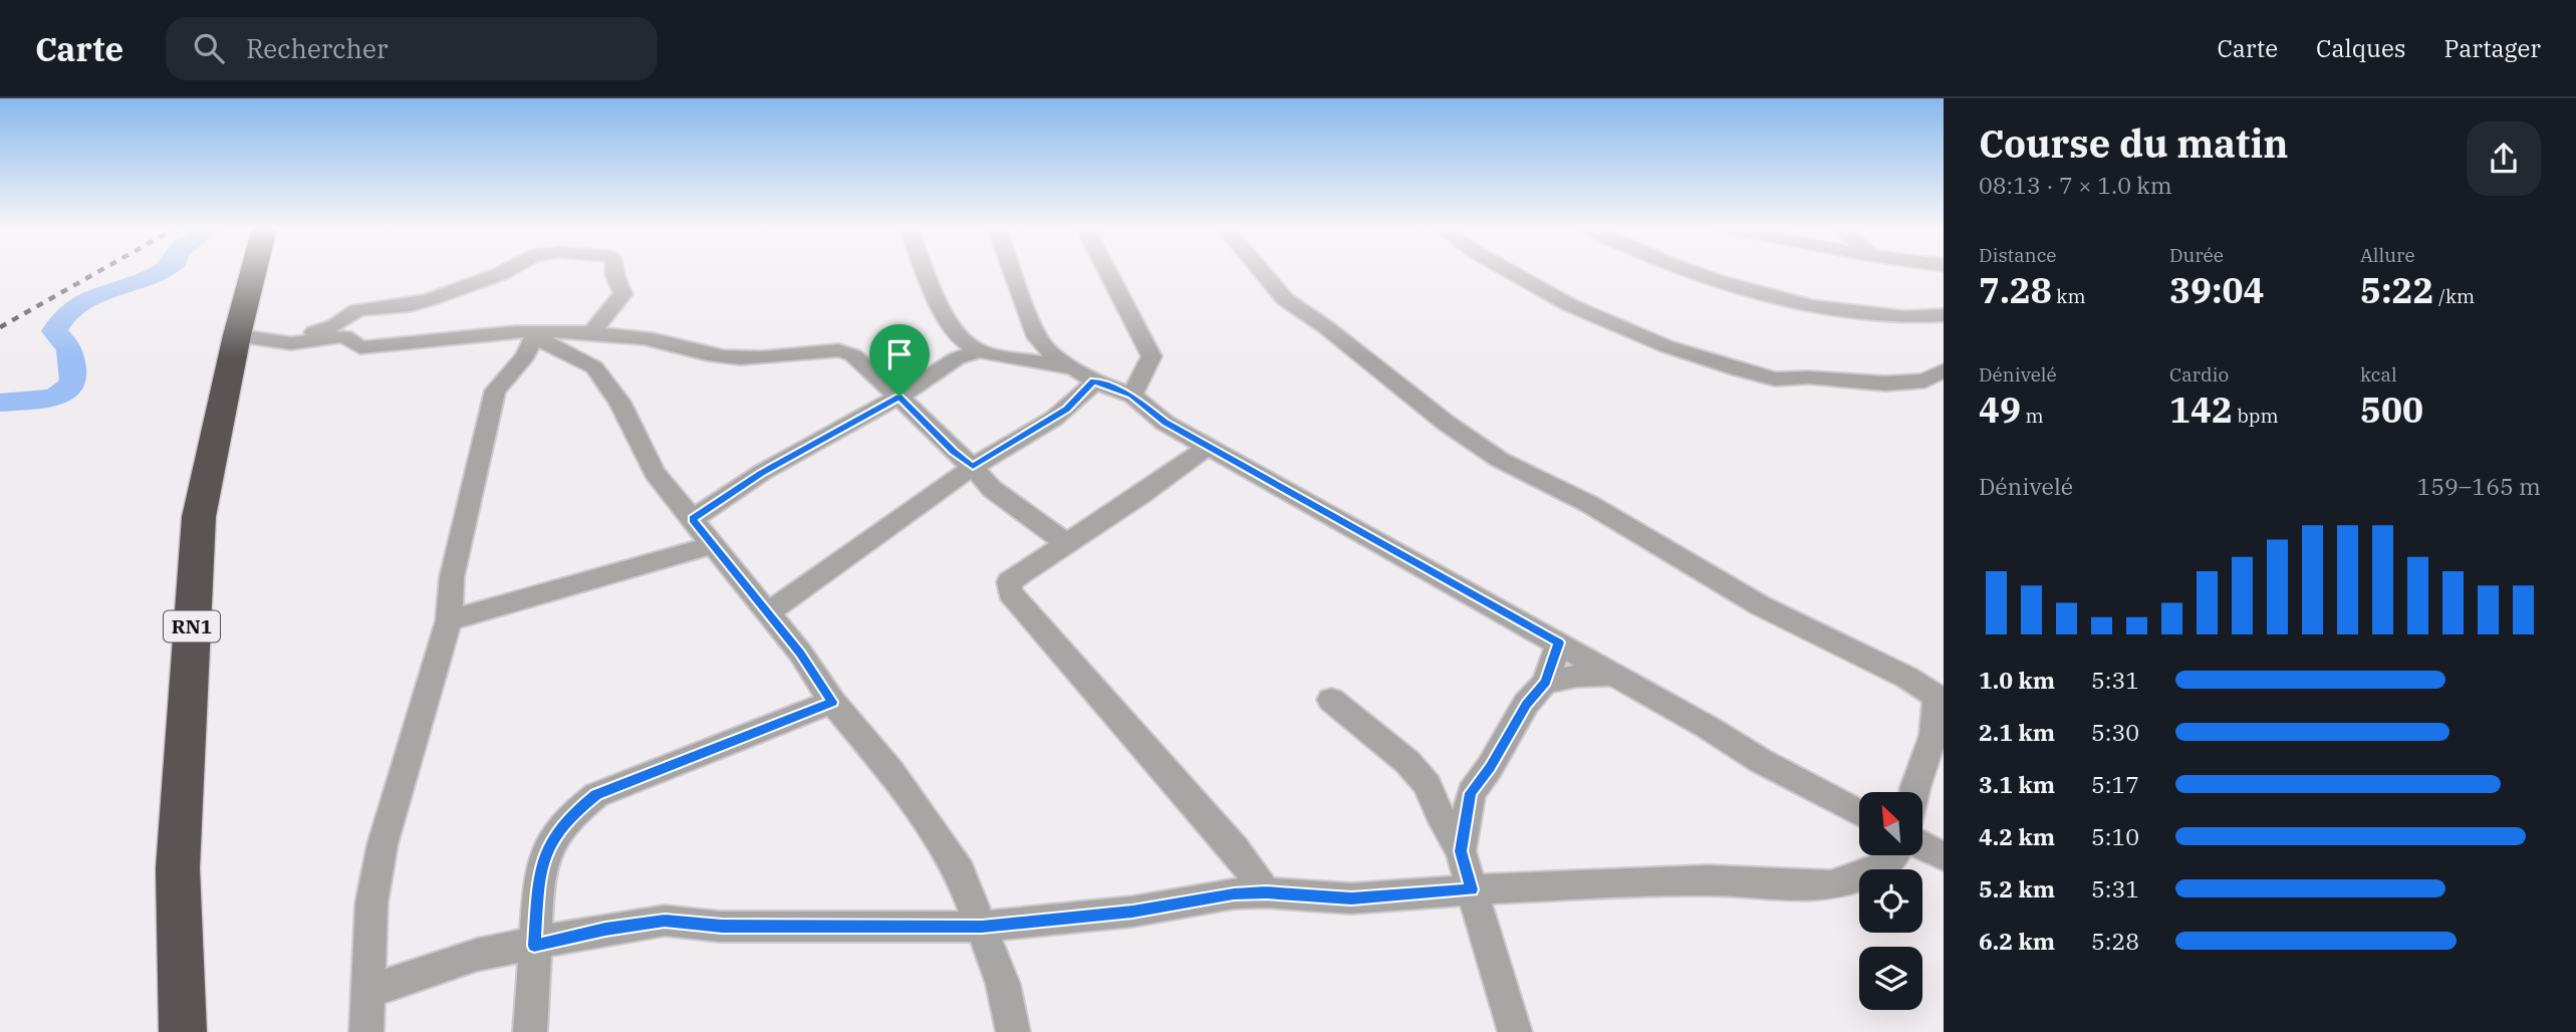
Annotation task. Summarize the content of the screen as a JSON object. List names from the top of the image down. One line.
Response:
{"streets":{"highway":["RN1"]},"north":"top left","page":{"header":"Carte","search":"Rechercher","nav":["Carte","Calques","Partager"],"heading":["Course du matin","08:13 · 7 × 1.0 km"],"stats":[["Distance","7.28 km"],["Durée","39:04"],["Allure","5:22 /km"],["Dénivelé","49 m"],["Cardio","142 bpm"],["kcal","500"]],"chart":["Dénivelé","159–165 m"],"list":[{"name":"1.0 km","note":"5:31"},{"name":"2.1 km","note":"5:30"},{"name":"3.1 km","note":"5:17"},{"name":"4.2 km","note":"5:10"},{"name":"5.2 km","note":"5:31"},{"name":"6.2 km","note":"5:28"}]}}
